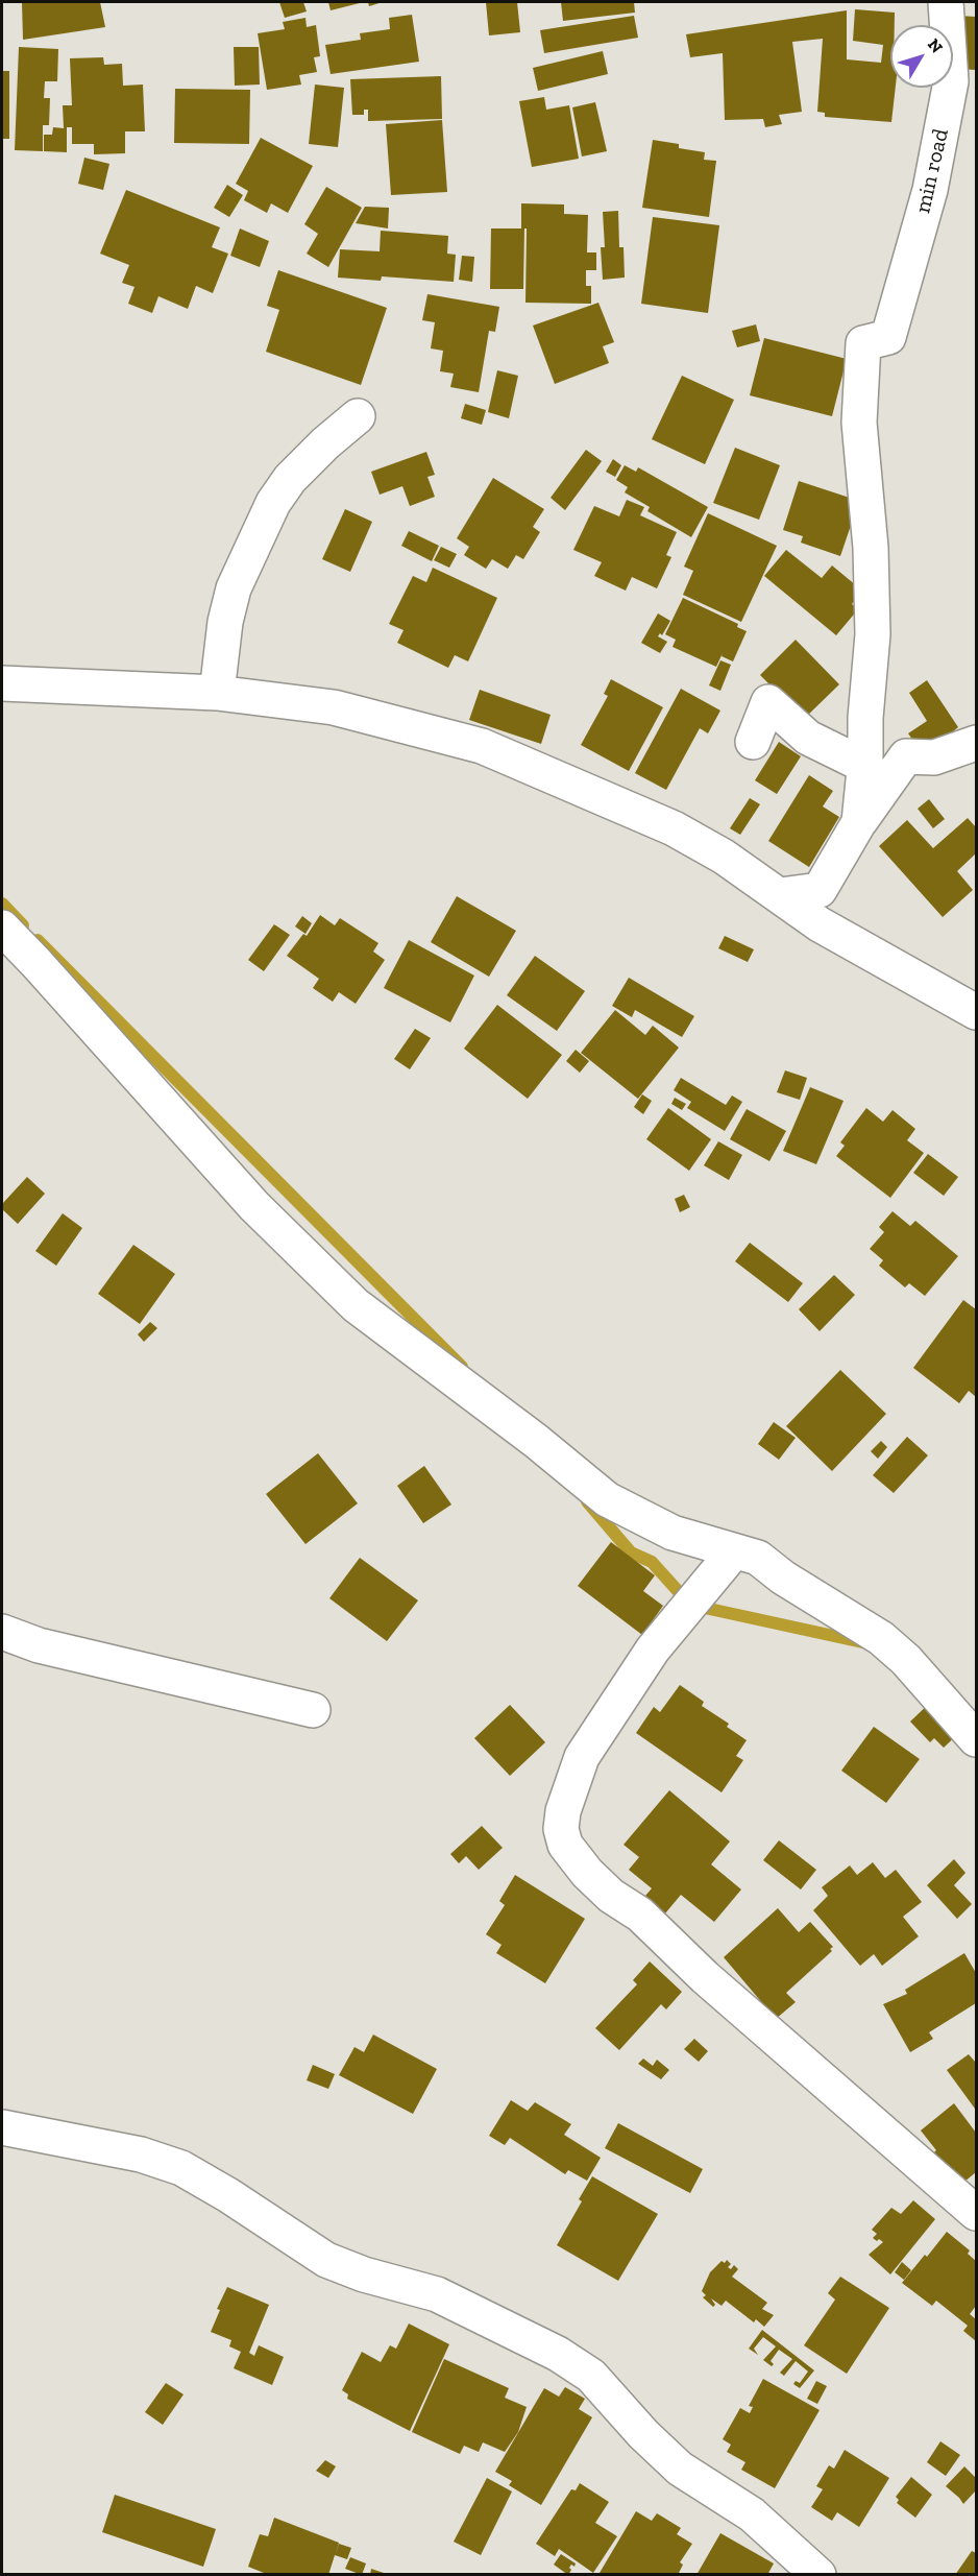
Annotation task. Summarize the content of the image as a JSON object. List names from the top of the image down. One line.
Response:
{"streets":{"street":["min road"]},"north":"top right"}
